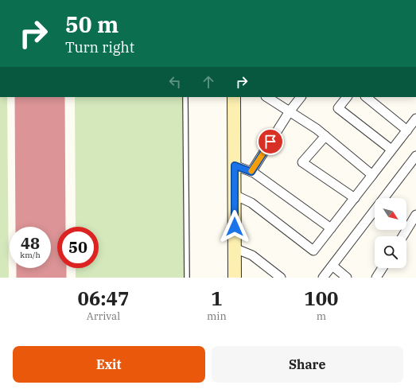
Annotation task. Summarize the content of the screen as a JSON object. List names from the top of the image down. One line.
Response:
{"north":"bottom right","page":{"turn":["50 m","Turn right"],"speed":"48 km/h","limit":"50","eta":["06:47","Arrival","1","min","100","m"],"buttons":["Exit","Share"]}}
